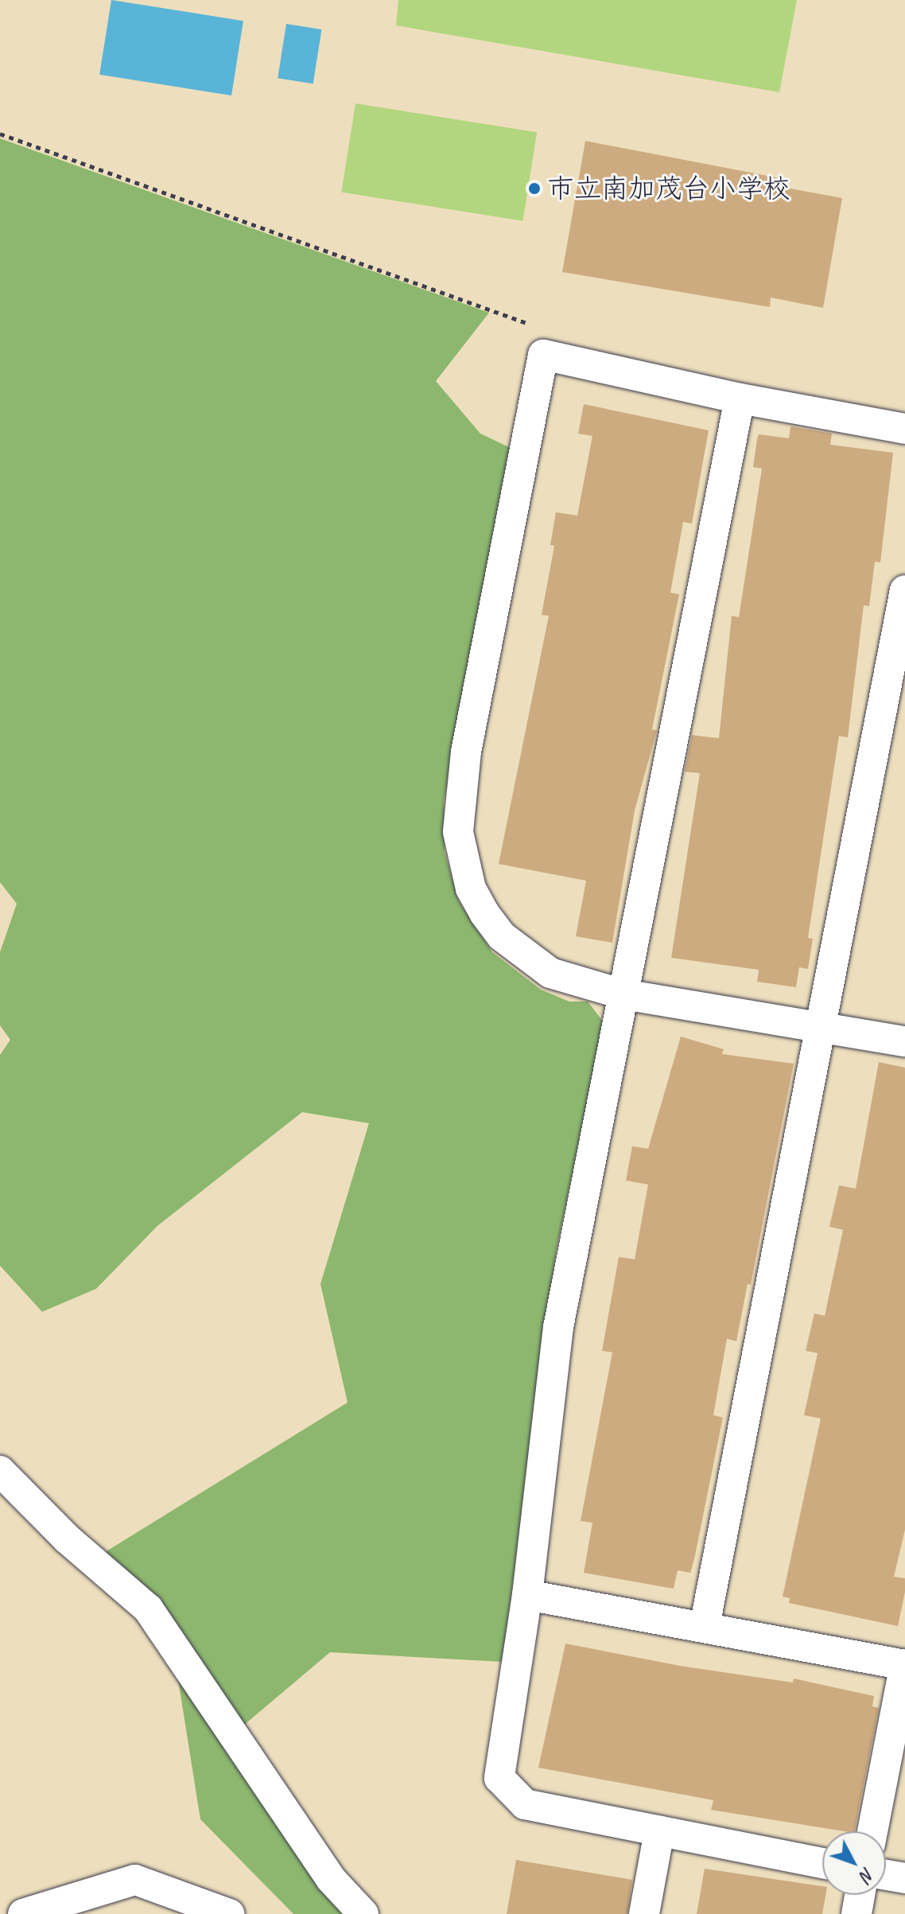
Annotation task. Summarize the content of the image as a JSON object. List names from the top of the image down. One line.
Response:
{"places":["市立南加茂台小学校"],"north":"bottom right"}
